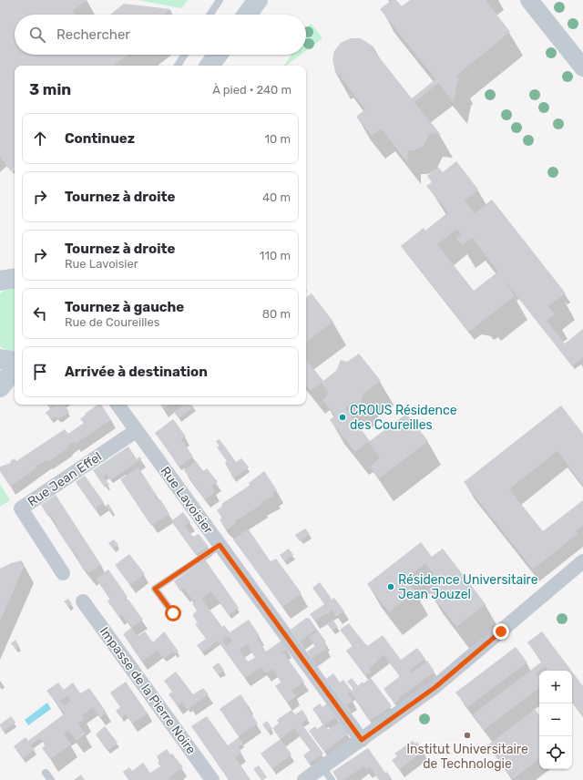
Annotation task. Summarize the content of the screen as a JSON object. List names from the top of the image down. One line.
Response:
{"streets":{"street":["Rue Jean Effel","Rue Lavoisier","Impasse de la Pierre Noire"]},"crossings":[["Rue Jean Effel","Rue Lavoisier"]],"places":["CROUS Résidence des Coureilles","Résidence Universitaire Jean Jouzel","Institut Universitaire de Technologie"],"page":{"search":"Rechercher","heading":["3 min","À pied · 240 m"],"list":[["Continuez","10 m"],["Tournez à droite","40 m"],["Tournez à droite","Rue Lavoisier","110 m"],["Tournez à gauche","Rue de Coureilles","80 m"],"Arrivée à destination"],"map_buttons":["+","−"]}}
